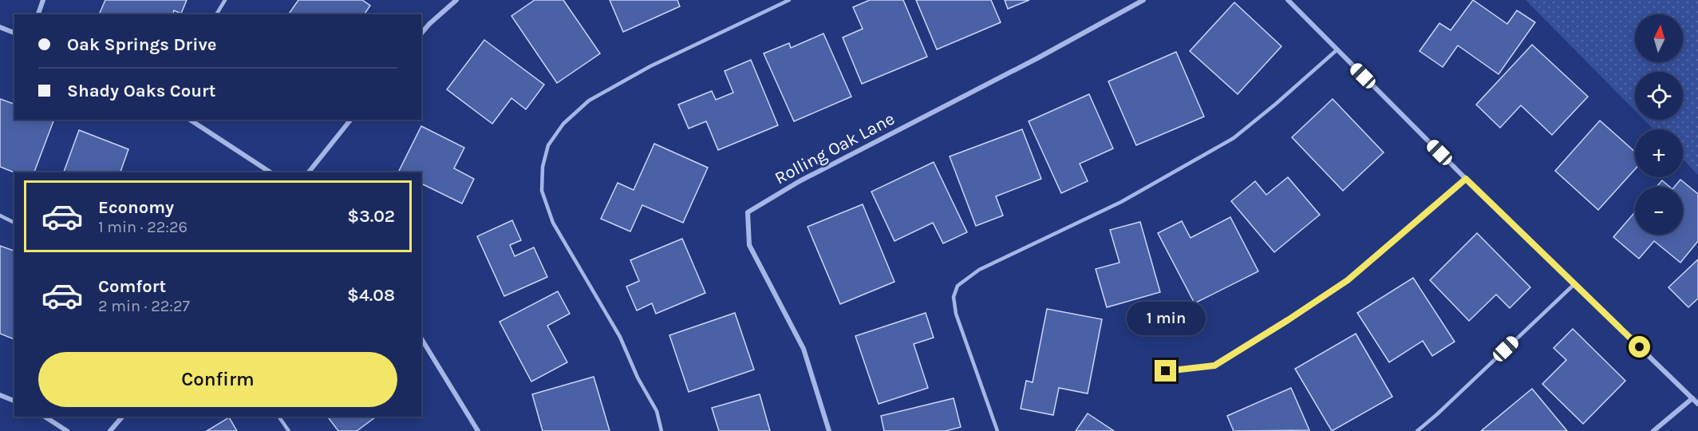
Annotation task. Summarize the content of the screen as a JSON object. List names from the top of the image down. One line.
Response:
{"streets":{"street":["Rolling Oak Lane"]},"north":"top","page":{"map_buttons":["+","−"],"banner":["Oak Springs Drive","Shady Oaks Court"],"list":[{"name":"Economy","note":"1 min · 22:26","value":"$3.02"},{"name":"Comfort","note":"2 min · 22:27","value":"$4.08"}],"bubble":"1 min","buttons":"Confirm"}}
